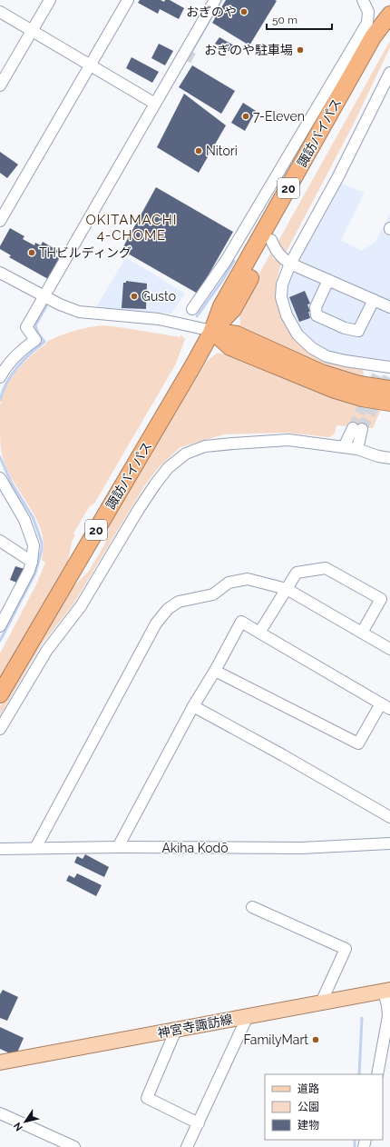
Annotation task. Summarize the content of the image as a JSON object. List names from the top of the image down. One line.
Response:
{"streets":{"highway":["諏訪バイパス","20"],"main road":["神宮寺諏訪線"],"street":["Akiha Kodō"]},"districts":["OKITAMACHI 4-CHOME"],"places":["おぎのや","おぎのや駐車場","7-Eleven","Nitori","THビルディング","Gusto","FamilyMart"],"legend":["道路","公園","建物"],"scale_bar":"50 m","north":"bottom left"}
